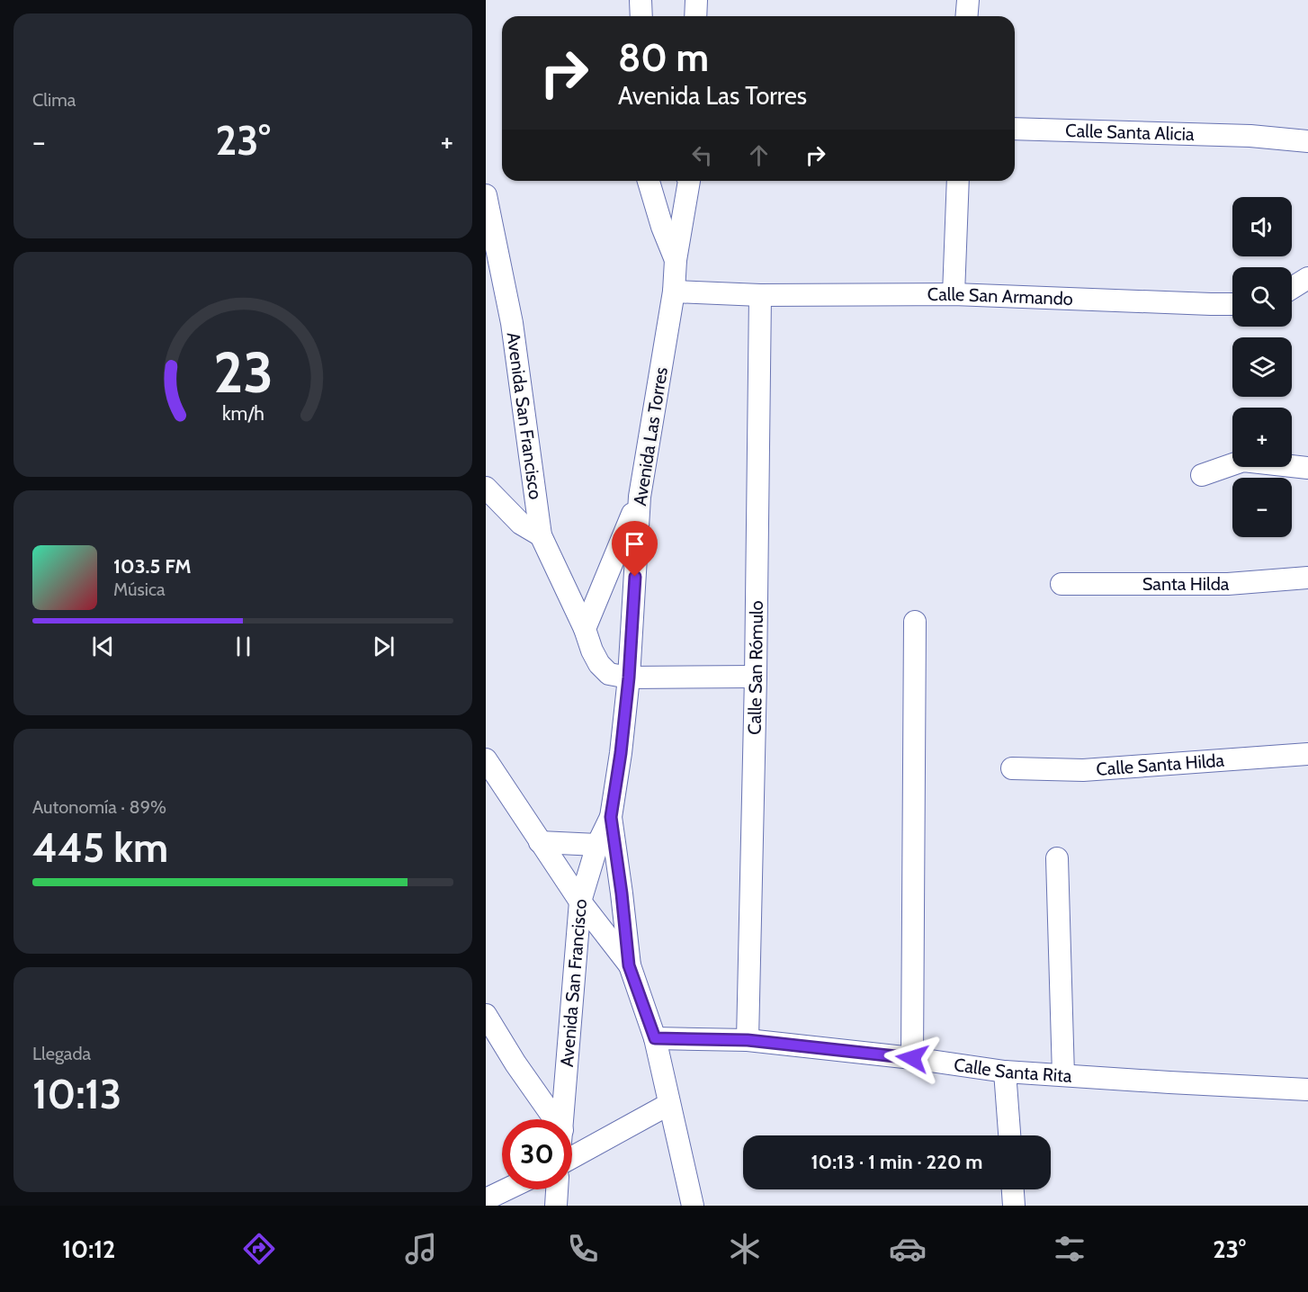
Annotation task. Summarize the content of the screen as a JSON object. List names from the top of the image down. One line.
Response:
{"streets":{"street":["Calle Santa Alicia","Calle San Armando","Avenida San Francisco","Avenida Las Torres","Santa Hilda","Calle San Rómulo","Calle Santa Hilda","Calle Santa Rita"]},"crossings":[["Calle San Armando","Avenida Las Torres"],["Calle San Armando","Calle San Rómulo"],["Avenida San Francisco","Avenida Las Torres"],["Avenida San Francisco","Calle San Rómulo"],["Avenida Las Torres","Calle Santa Rita"],["Calle San Rómulo","Calle Santa Rita"]],"page":{"tile":["Clima",["Autonomía · 89%","445 km"],["Llegada","10:13"]],"turn":["80 m","Avenida Las Torres"],"heat":["−","23°","+"],"map_buttons":["+","−"],"song":["103.5 FM","Música"],"limit":"30","trip":"10:13 · 1 min · 220 m","tabs":["10:12","23°"],"gauge":["23","km/h"]}}
